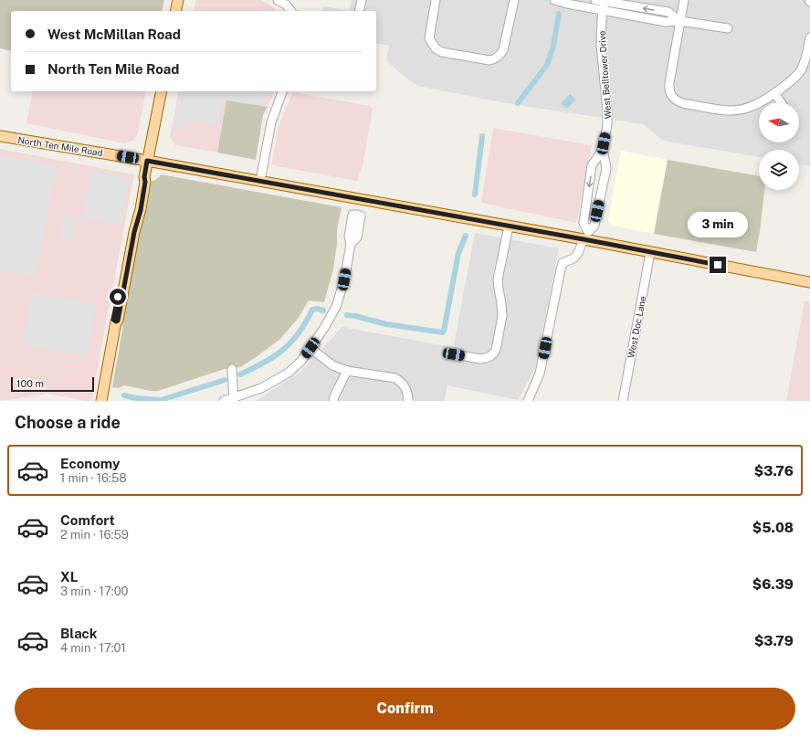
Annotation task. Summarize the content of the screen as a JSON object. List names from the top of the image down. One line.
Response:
{"streets":{"main road":["North Ten Mile Road"],"street":["West Belltower Drive","West Doc Lane"]},"crossings":[["West Belltower Drive","North Ten Mile Road"],["North Ten Mile Road","West Doc Lane"]],"scale_bar":"100 m","north":"left","page":{"banner":["West McMillan Road","North Ten Mile Road"],"bubble":"3 min","scale":"100 m","heading":"Choose a ride","list":[{"name":"Economy","note":"1 min · 16:58","value":"$3.76"},{"name":"Comfort","note":"2 min · 16:59","value":"$5.08"},{"name":"XL","note":"3 min · 17:00","value":"$6.39"},{"name":"Black","note":"4 min · 17:01","value":"$3.79"}],"buttons":"Confirm"}}
